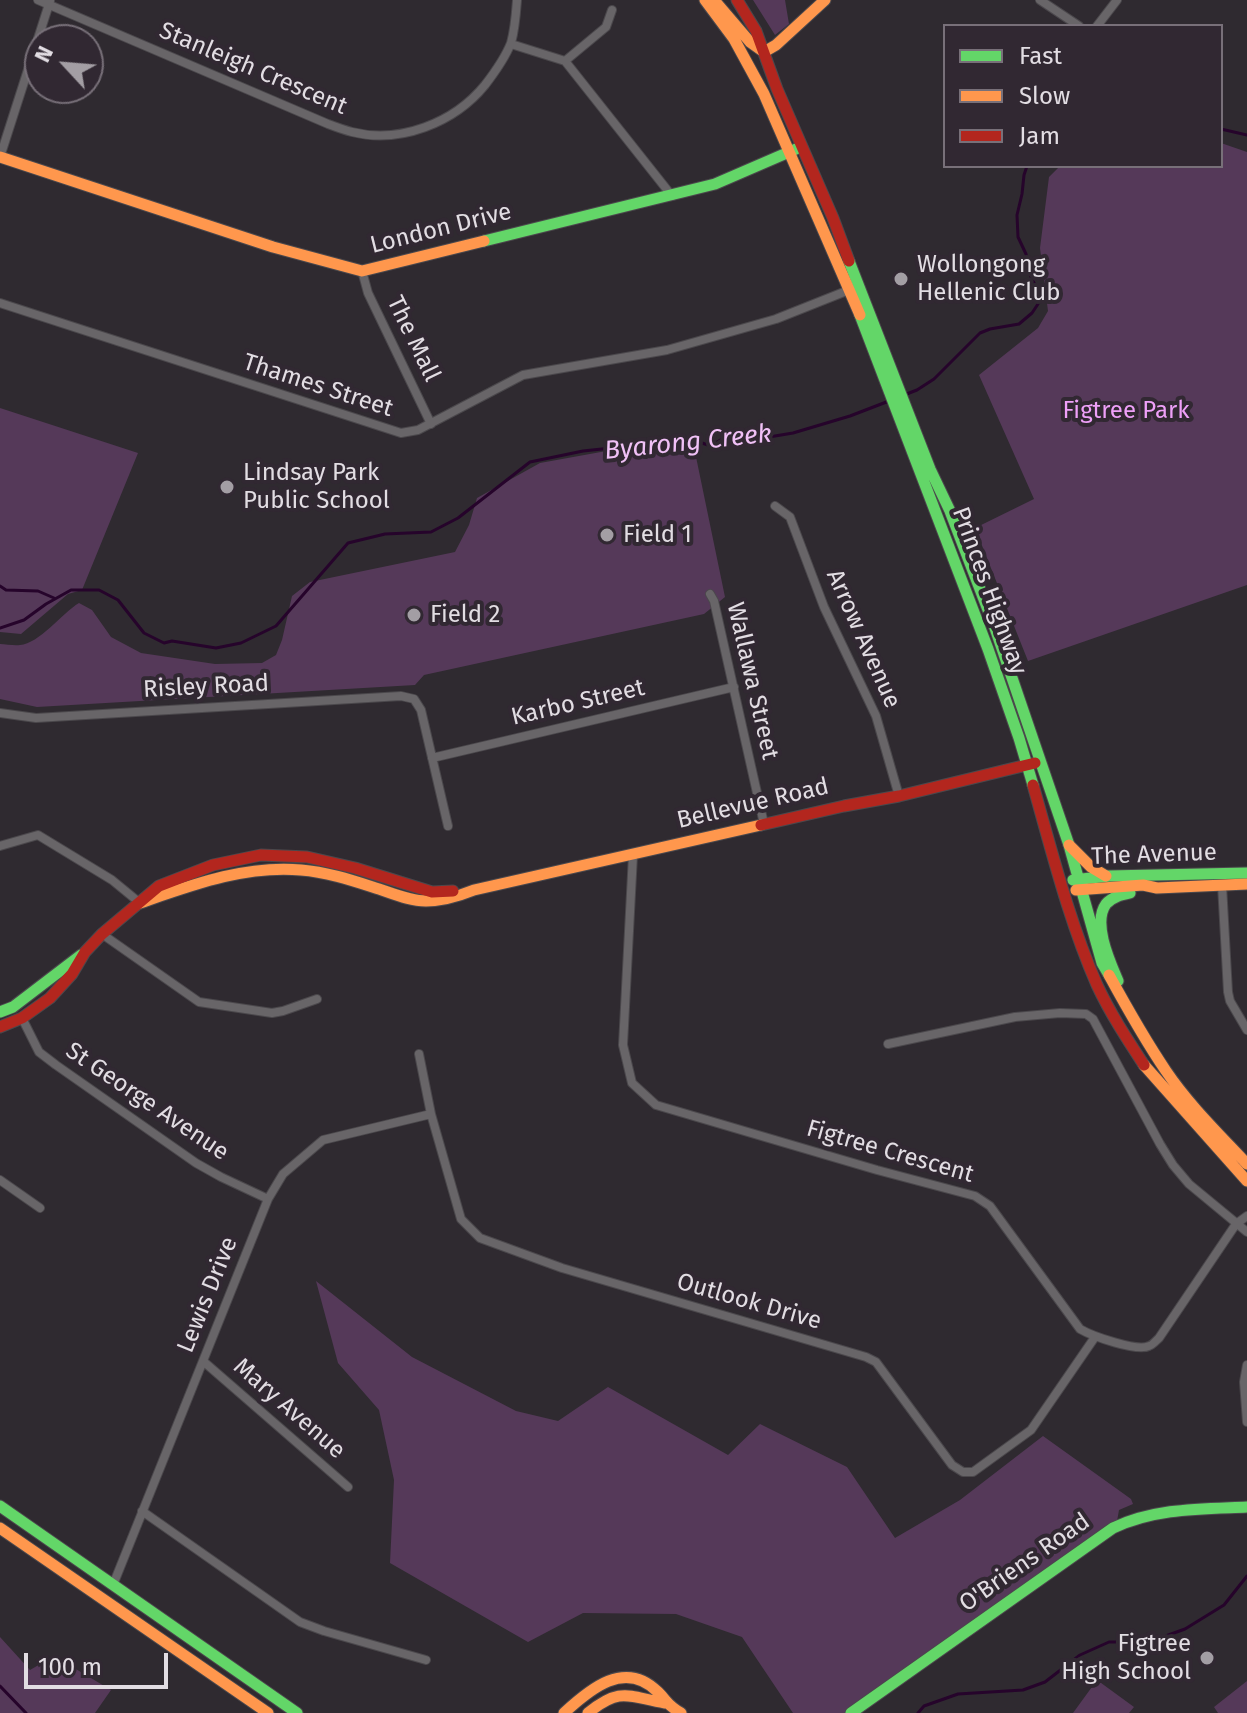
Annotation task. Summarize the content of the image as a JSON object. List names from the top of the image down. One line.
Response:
{"streets":{"main road":["London Drive","Princes Highway","Bellevue Road","The Avenue","O'Briens Road"],"street":["Stanleigh Crescent","The Mall","Thames Street","Arrow Avenue","Wallawa Street","Risley Road","Karbo Street","St George Avenue","Figtree Crescent","Lewis Drive","Outlook Drive","Mary Avenue"]},"crossings":[["London Drive","The Mall"],["London Drive","Princes Highway"],["The Mall","Thames Street"],["Thames Street","Princes Highway"],["Princes Highway","Bellevue Road"],["Princes Highway","The Avenue"],["Arrow Avenue","Bellevue Road"],["Wallawa Street","Karbo Street"],["Wallawa Street","Bellevue Road"],["Risley Road","Karbo Street"],["Bellevue Road","St George Avenue"],["Bellevue Road","Figtree Crescent"],["St George Avenue","Lewis Drive"],["Figtree Crescent","Outlook Drive"],["Lewis Drive","Outlook Drive"],["Lewis Drive","Mary Avenue"]],"water":["Byarong Creek"],"parks":["Figtree Park"],"places":["Wollongong Hellenic Club","Lindsay Park Public School","Field 1","Field 2","Figtree High School"],"legend":["Fast","Slow","Jam"],"scale_bar":"100 m","north":"top left"}
